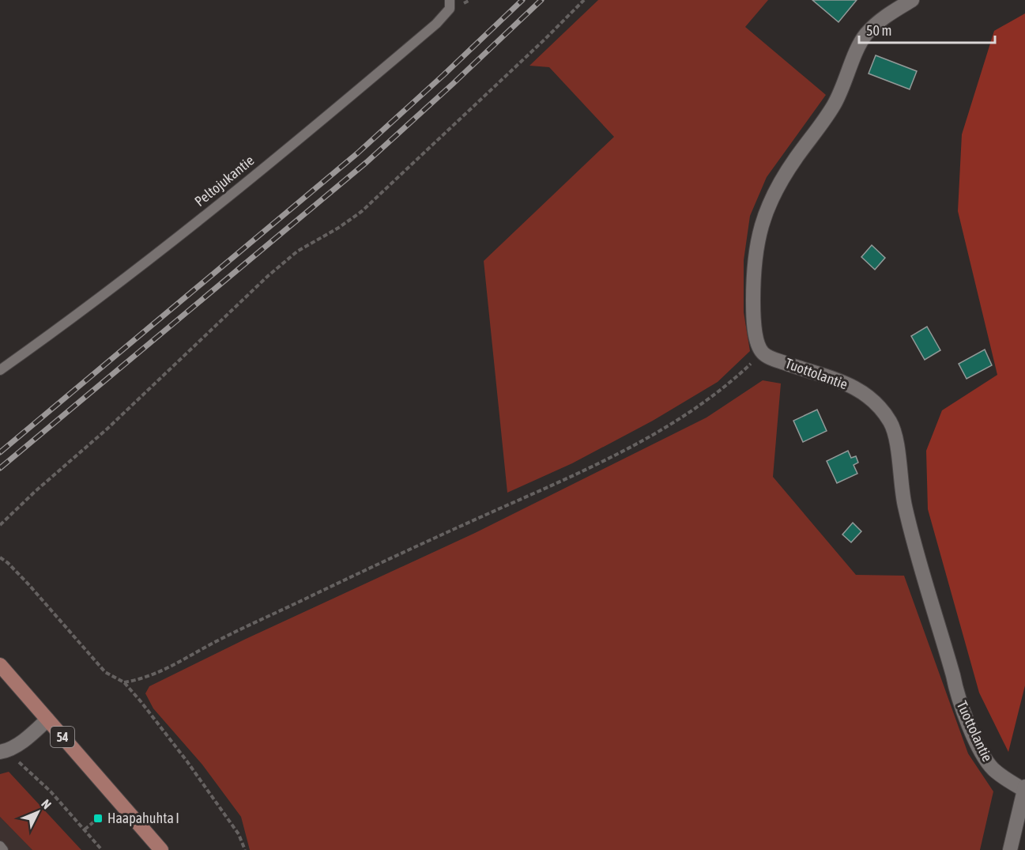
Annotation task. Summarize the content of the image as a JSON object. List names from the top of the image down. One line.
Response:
{"streets":{"main road":["54"],"street":["Tuottolantie"],"lane":["Peltojukantie"]},"places":{"transit":["Haapahuhta I"]},"scale_bar":"50 m","north":"top right"}
